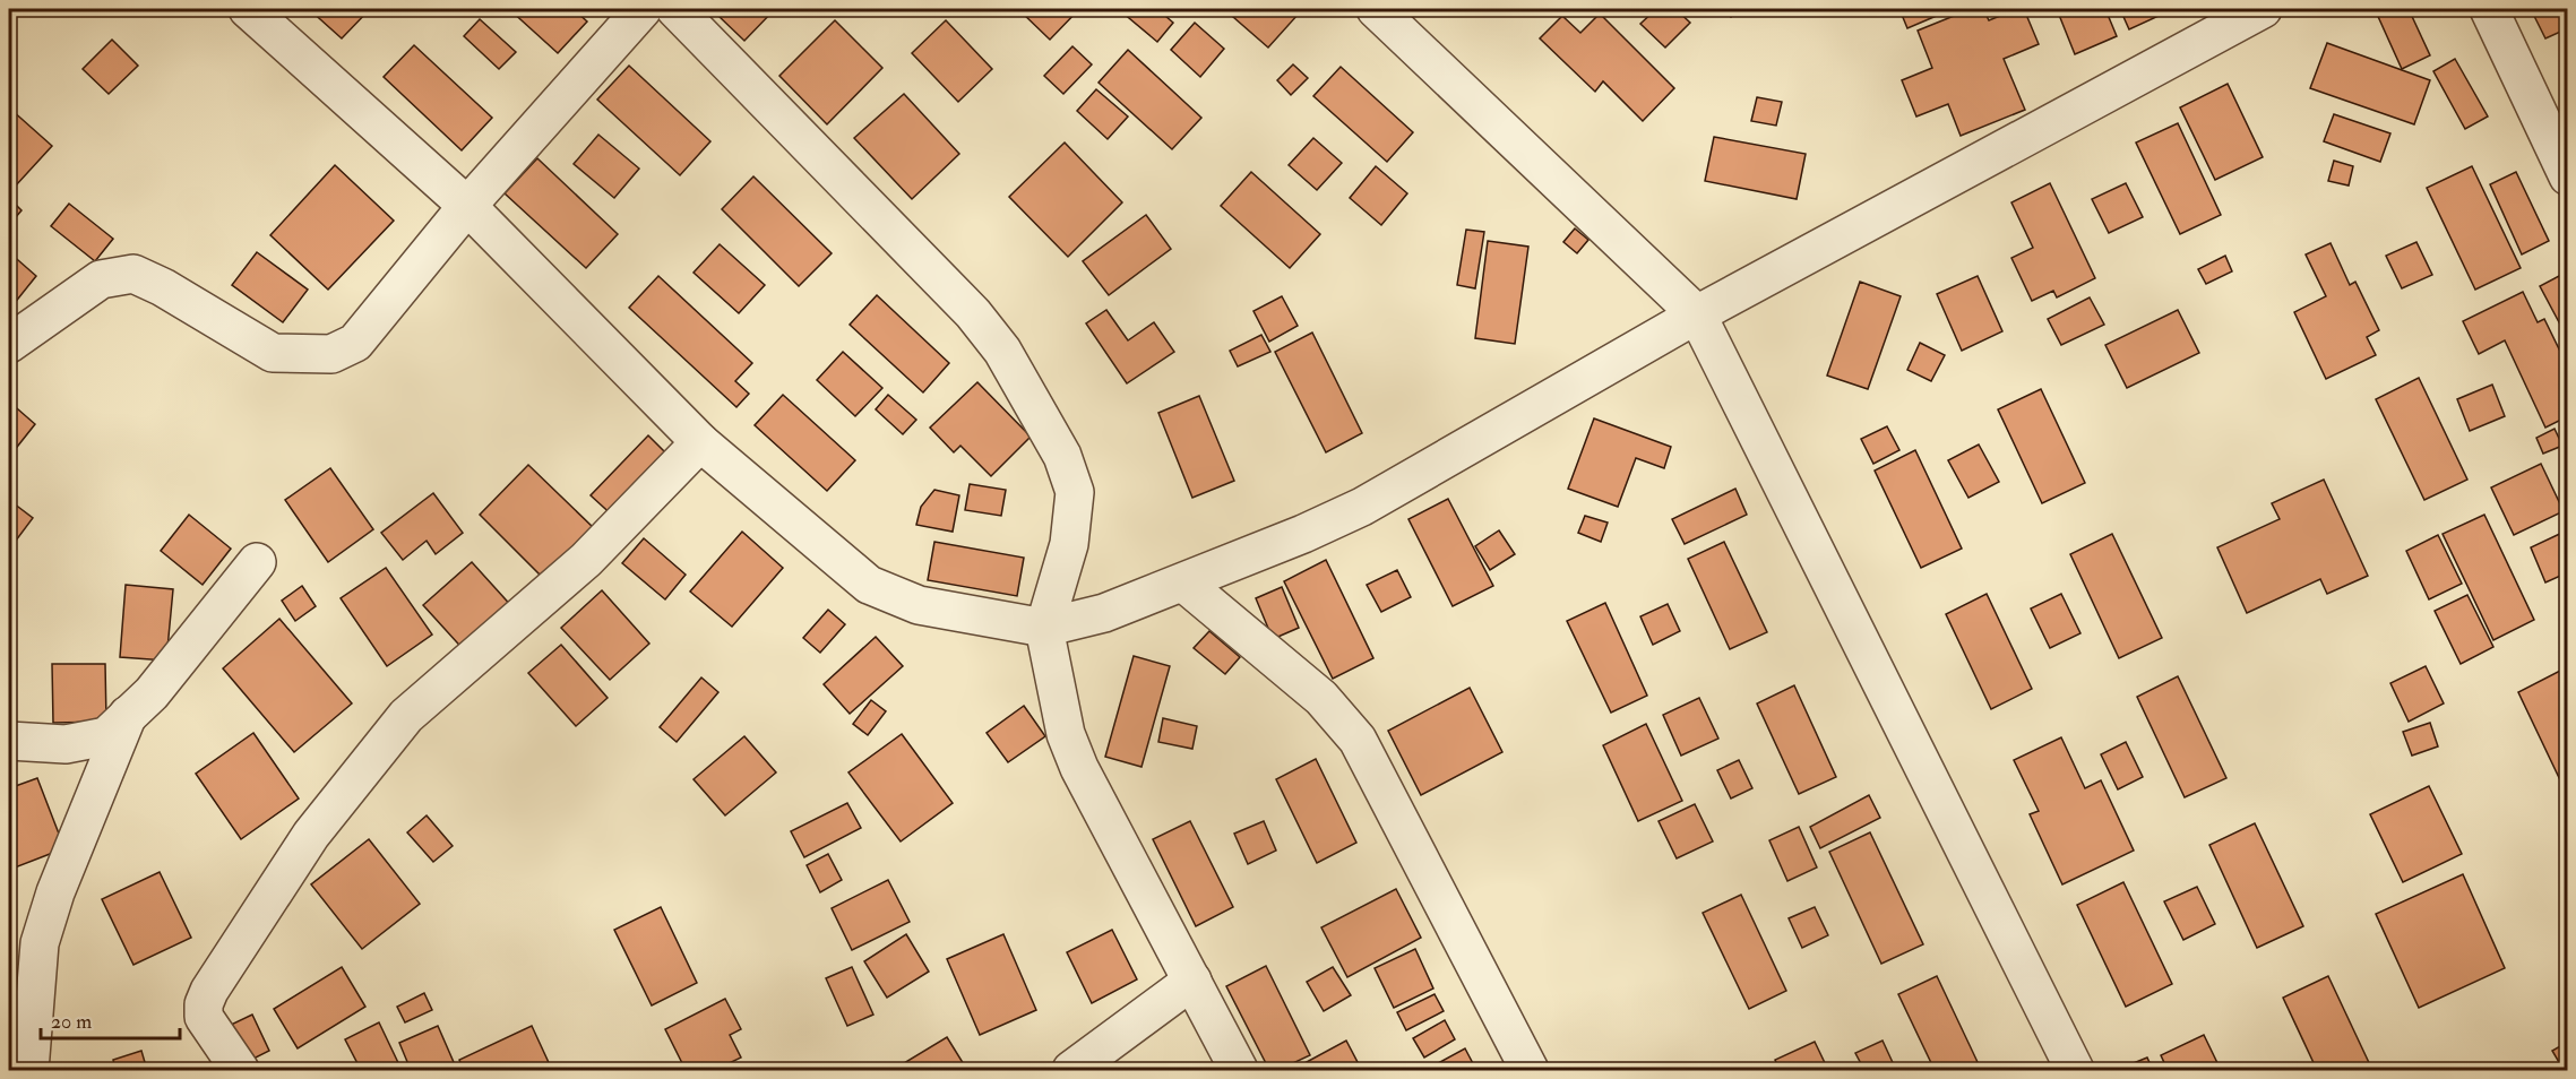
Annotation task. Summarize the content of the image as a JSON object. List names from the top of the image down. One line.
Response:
{"scale_bar":"20 m"}
